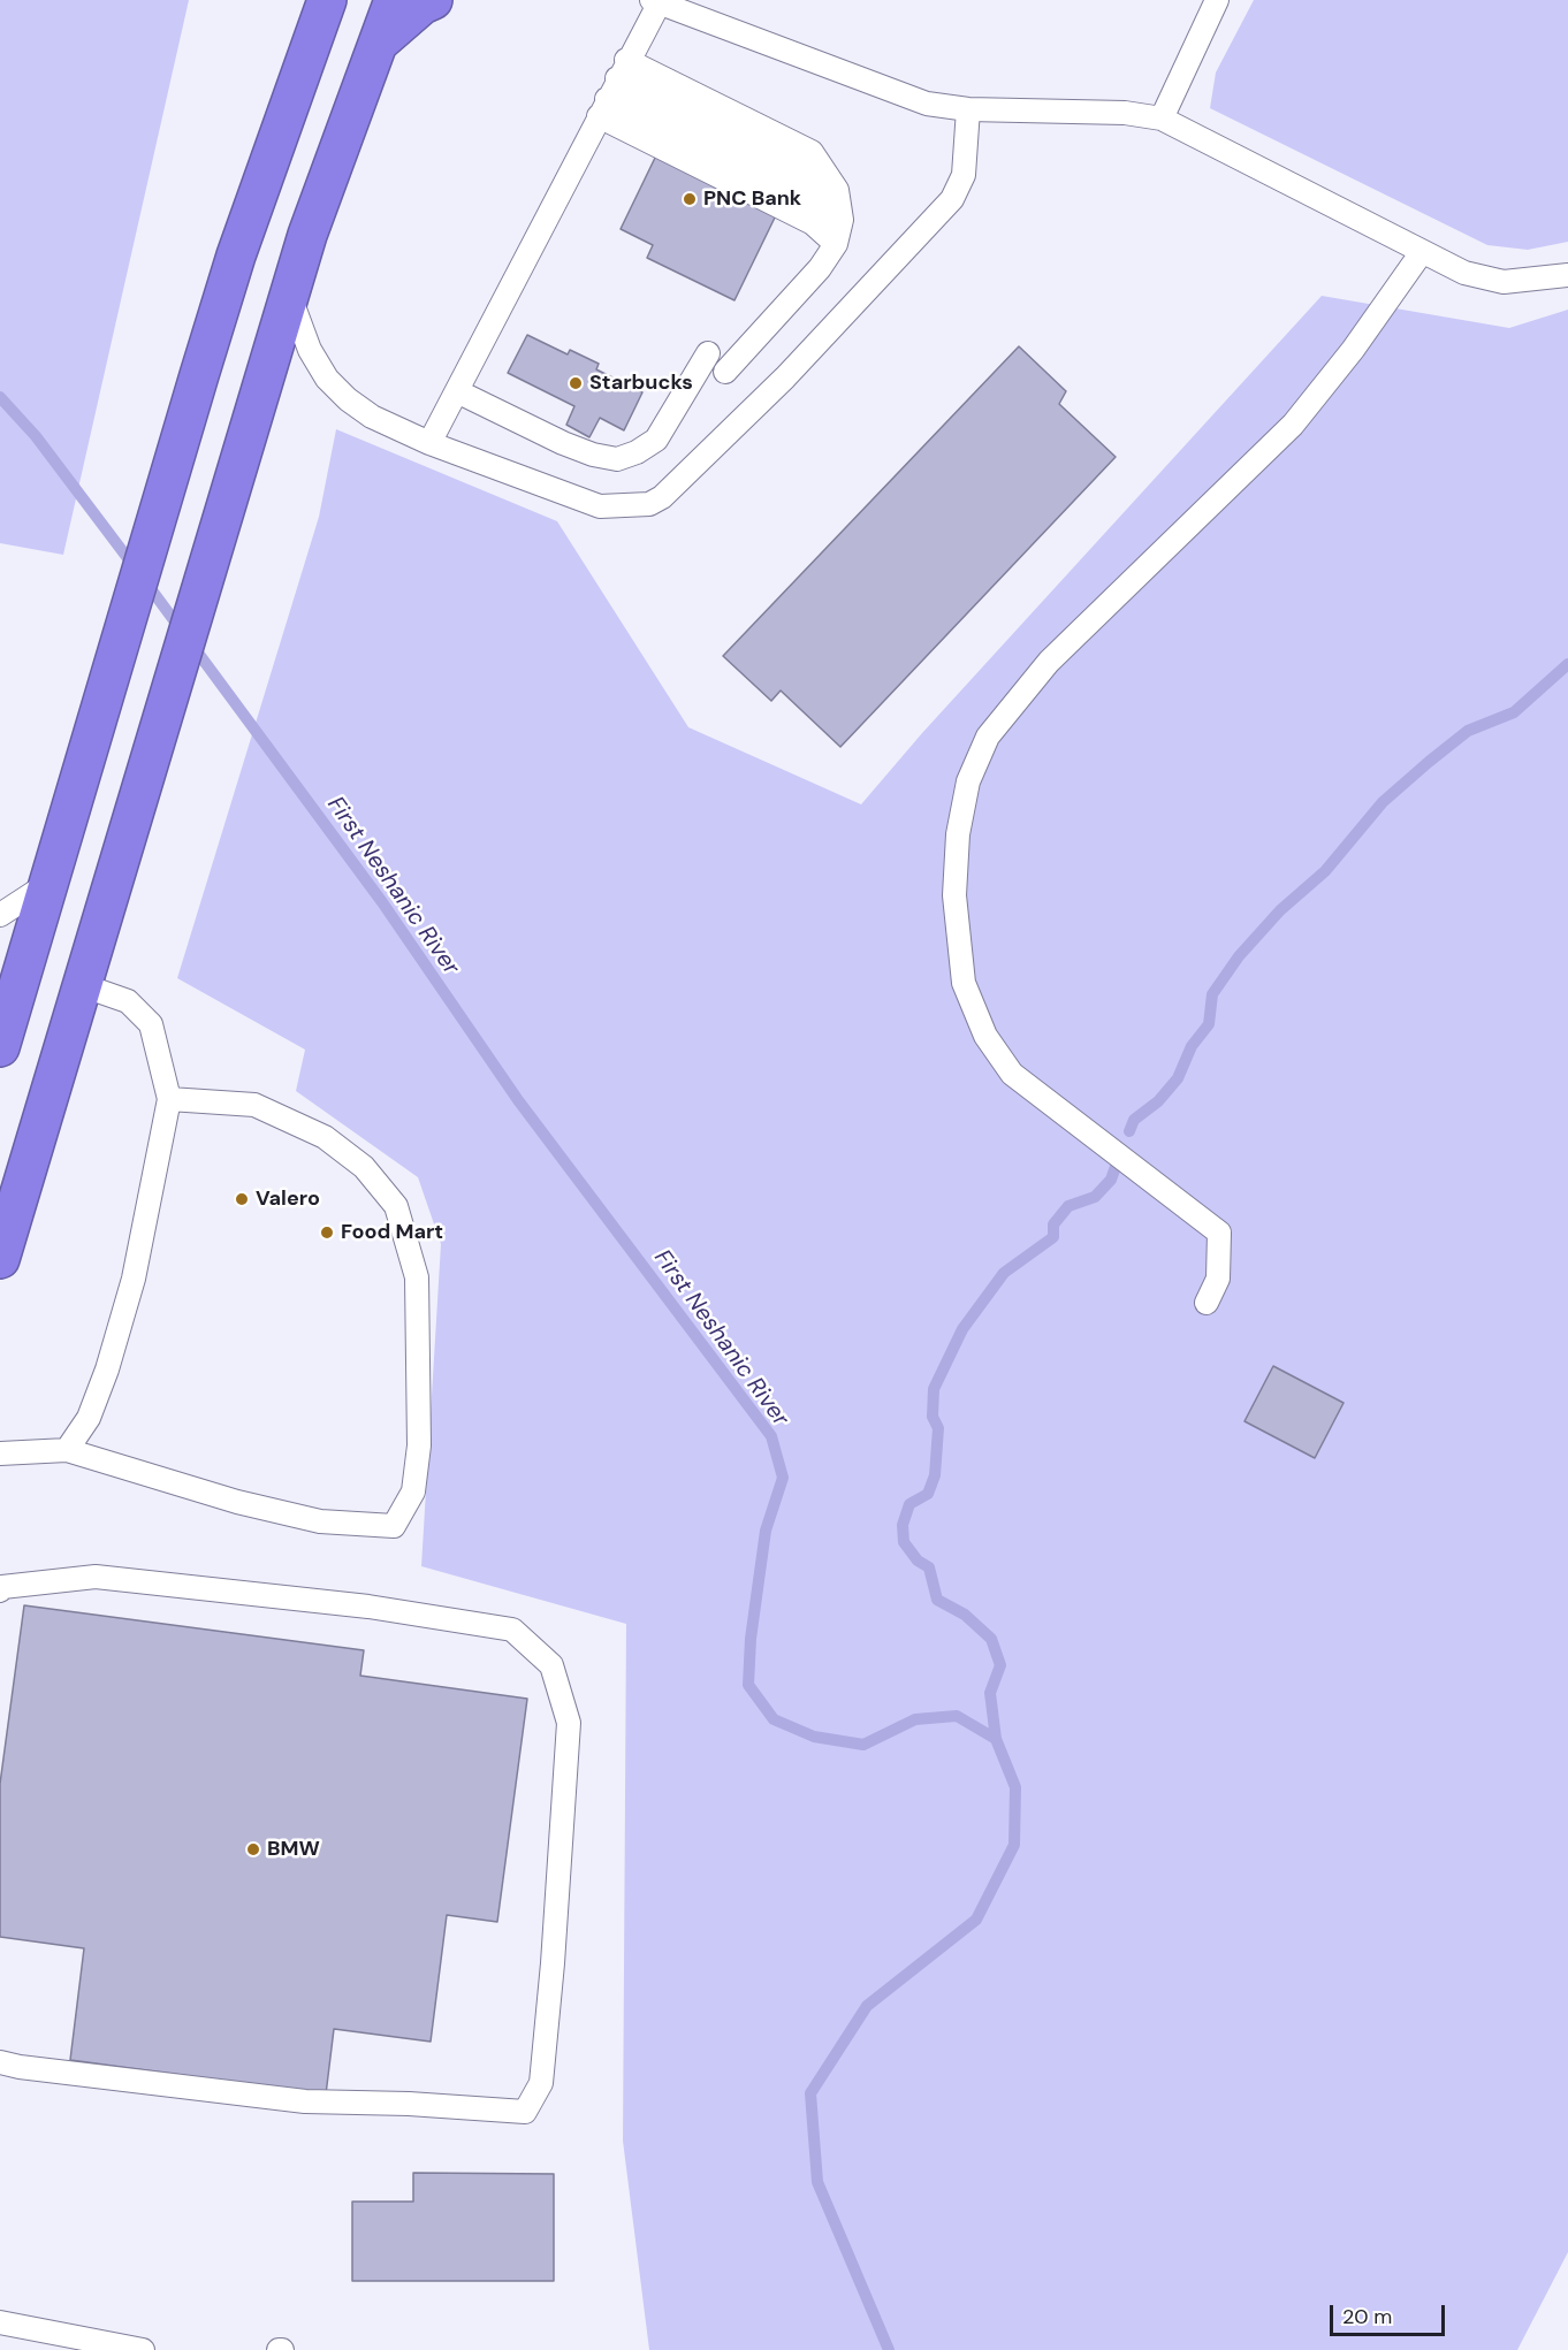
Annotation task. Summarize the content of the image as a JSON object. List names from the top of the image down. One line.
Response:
{"water":["First Neshanic River"],"places":["PNC Bank","Starbucks","Valero","Food Mart","BMW"],"scale_bar":"20 m"}
